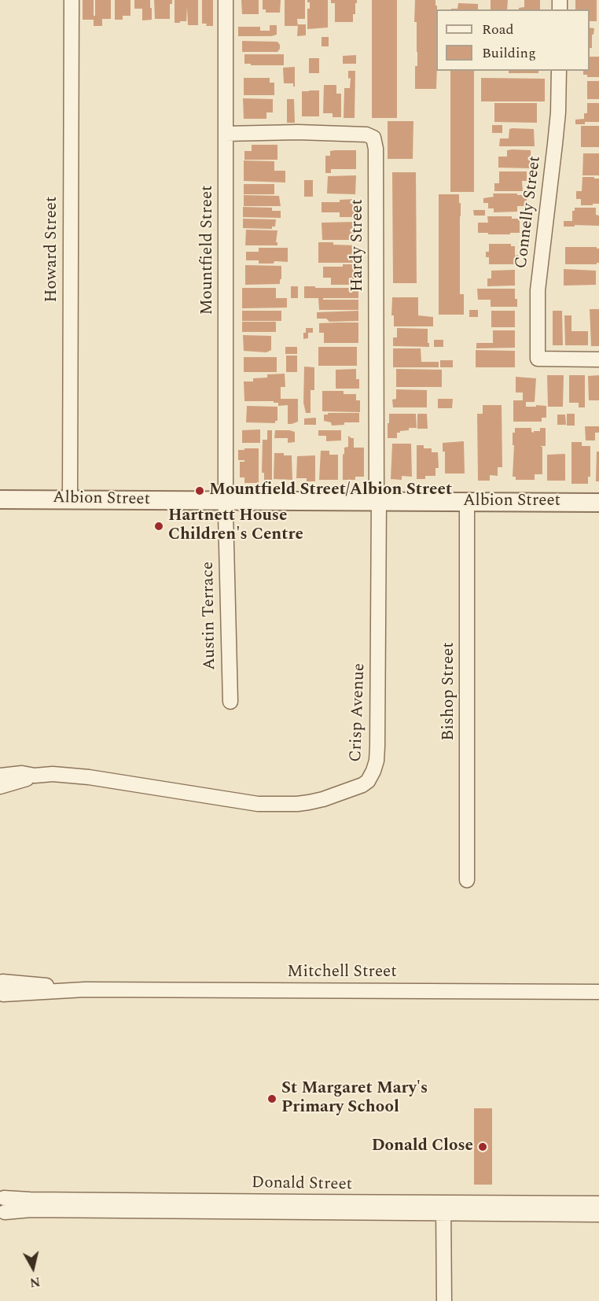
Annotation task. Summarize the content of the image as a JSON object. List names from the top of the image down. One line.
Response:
{"streets":{"street":["Connelly Street","Hardy Street","Howard Street","Mountfield Street","Albion Street","Austin Terrace","Bishop Street","Crisp Avenue","Mitchell Street","Donald Street"]},"crossings":[["Hardy Street","Mountfield Street"],["Hardy Street","Albion Street"],["Hardy Street","Crisp Avenue"],["Howard Street","Albion Street"],["Mountfield Street","Albion Street"],["Mountfield Street","Austin Terrace"],["Albion Street","Austin Terrace"],["Albion Street","Bishop Street"],["Albion Street","Crisp Avenue"]],"places":["Mountfield Street/Albion Street","Hartnett House Children's Centre","St Margaret Mary's Primary School","Donald Close"],"legend":["Road","Building"],"north":"bottom"}
